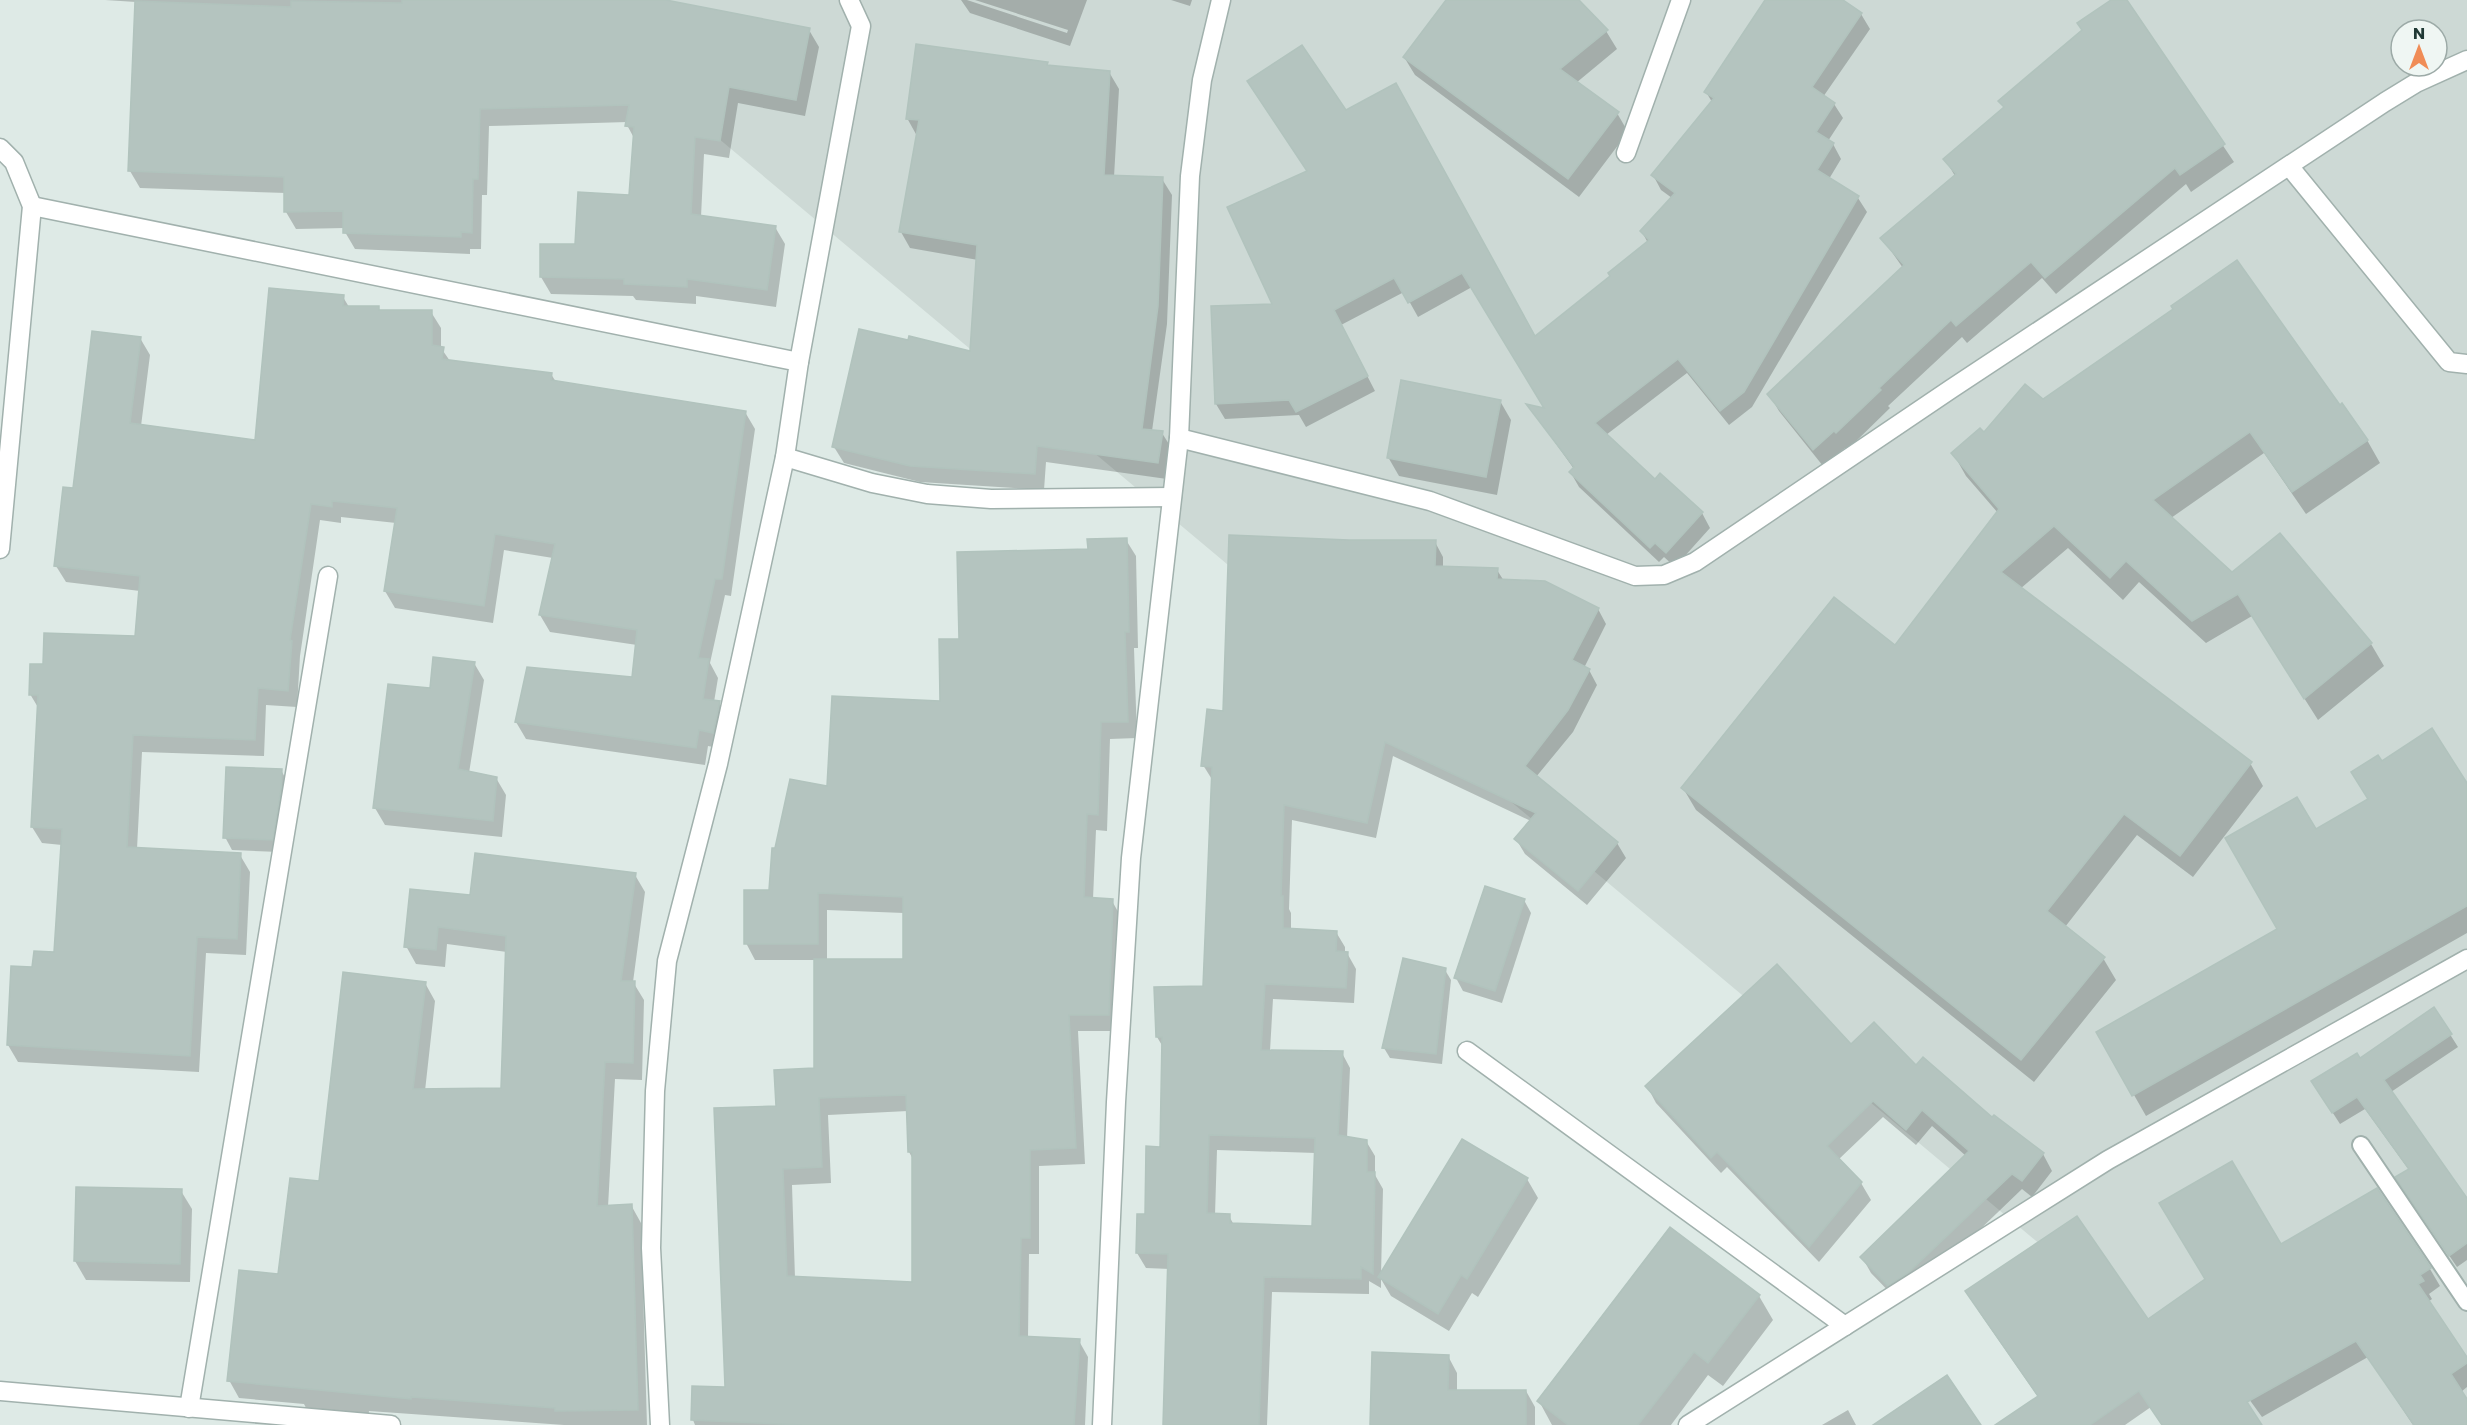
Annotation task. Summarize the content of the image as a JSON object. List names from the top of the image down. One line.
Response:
{"north":"top"}
